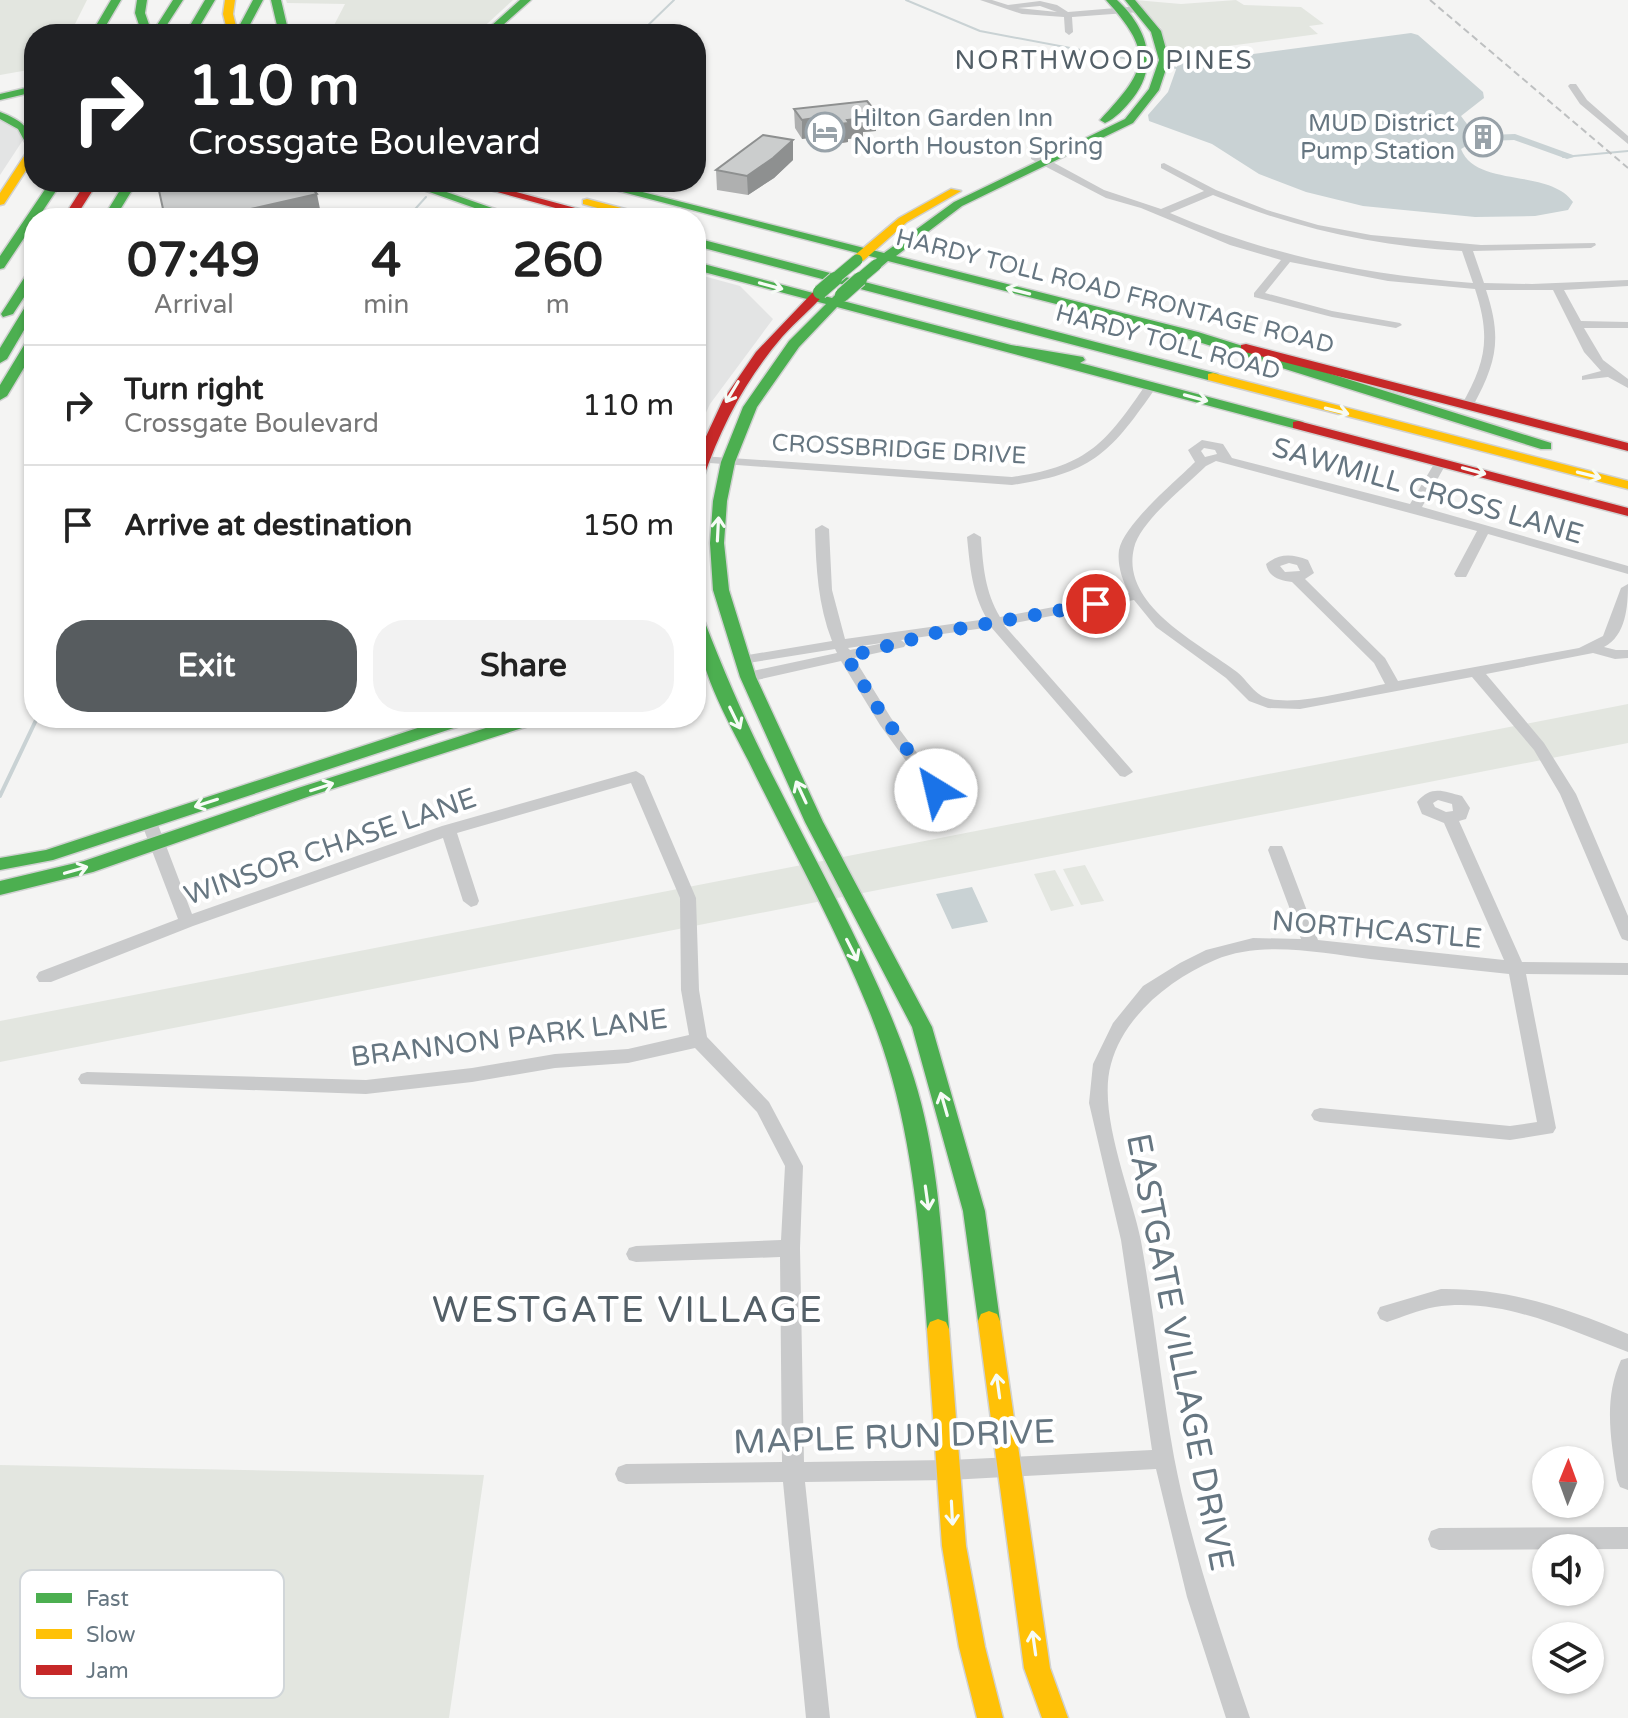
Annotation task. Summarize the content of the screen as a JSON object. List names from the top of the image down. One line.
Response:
{"streets":{"main road":["HARDY TOLL ROAD FRONTAGE ROAD","HARDY TOLL ROAD"],"street":["CROSSBRIDGE DRIVE","SAWMILL CROSS LANE","WINSOR CHASE LANE","NORTHCASTLE","BRANNON PARK LANE","EASTGATE VILLAGE DRIVE","MAPLE RUN DRIVE"]},"crossings":[["WINSOR CHASE LANE","BRANNON PARK LANE"],["NORTHCASTLE","EASTGATE VILLAGE DRIVE"],["EASTGATE VILLAGE DRIVE","MAPLE RUN DRIVE"]],"districts":["NORTHWOOD PINES","WESTGATE VILLAGE"],"places":{"hotel":["Hilton Garden Inn North Houston Spring"],"building":["MUD District Pump Station"]},"legend":["Fast","Slow","Jam"],"north":"top","page":{"turn":["110 m","Crossgate Boulevard"],"eta":["07:49","Arrival","4","min","260","m"],"list":[{"name":"Turn right","note":"Crossgate Boulevard","value":"110 m"},{"name":"Arrive at destination","value":"150 m"}],"buttons":["Exit","Share"]}}
